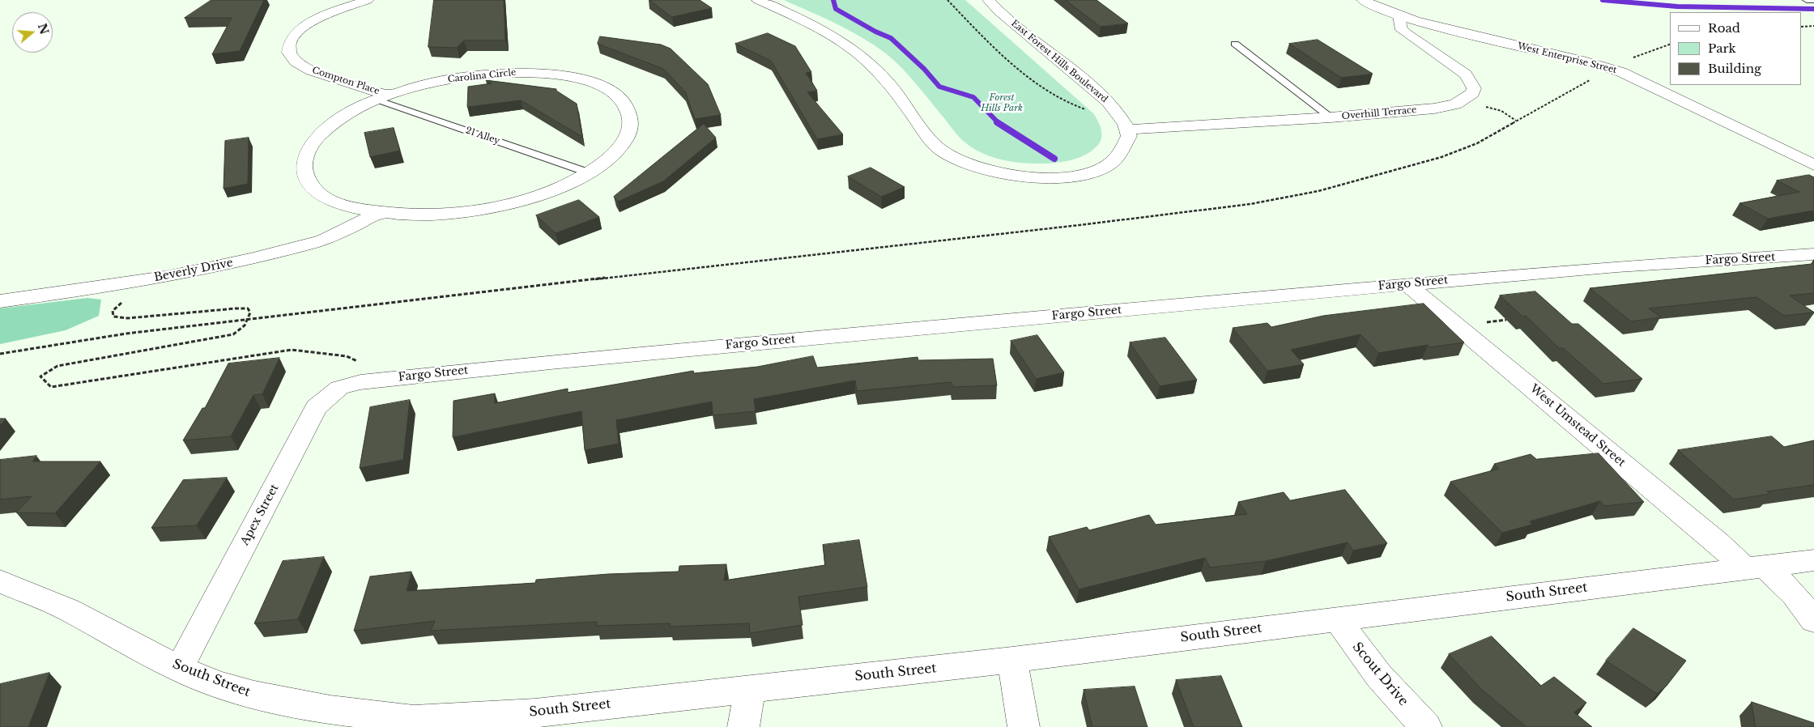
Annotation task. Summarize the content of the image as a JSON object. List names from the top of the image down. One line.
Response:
{"streets":{"street":["West Enterprise Street","East Forest Hills Boulevard","Carolina Circle","Compton Place","Overhill Terrace","Fargo Street","Beverly Drive","West Umstead Street","Apex Street","South Street","Scout Drive"],"lane":["21 Alley"]},"crossings":[["East Forest Hills Boulevard","Overhill Terrace"],["Carolina Circle","Compton Place"],["Carolina Circle","21 Alley"],["Carolina Circle","Beverly Drive"],["Compton Place","21 Alley"],["Fargo Street","West Umstead Street"],["Fargo Street","Apex Street"],["West Umstead Street","South Street"],["Apex Street","South Street"],["South Street","Scout Drive"]],"parks":["Forest Hills Park"],"legend":["Road","Park","Building"],"north":"right"}
